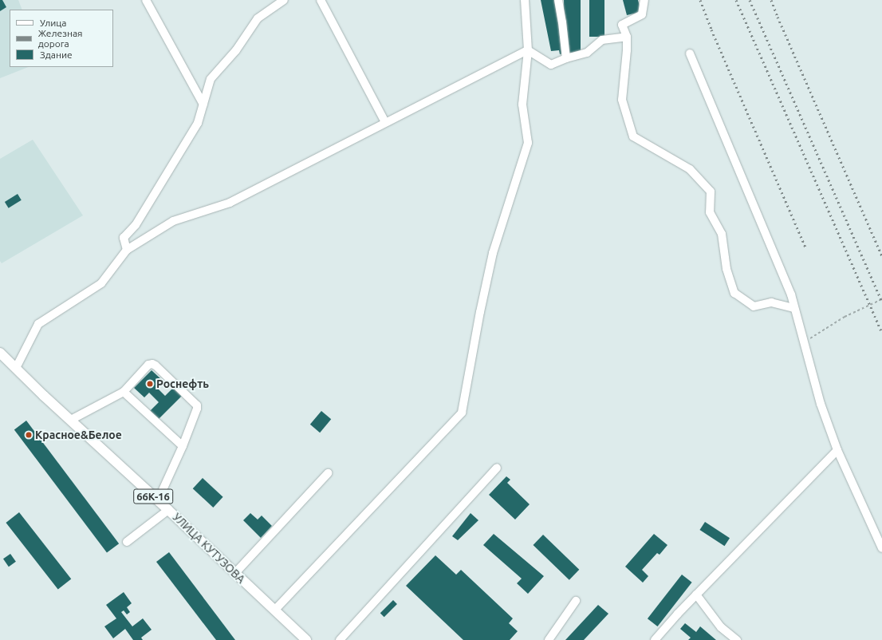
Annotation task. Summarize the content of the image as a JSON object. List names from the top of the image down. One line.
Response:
{"streets":{"main road":["66К-16","УЛИЦА КУТУЗОВА"]},"places":["Роснефть","Красное&Белое"],"legend":["Улица","Железная дорога","Здание"]}
